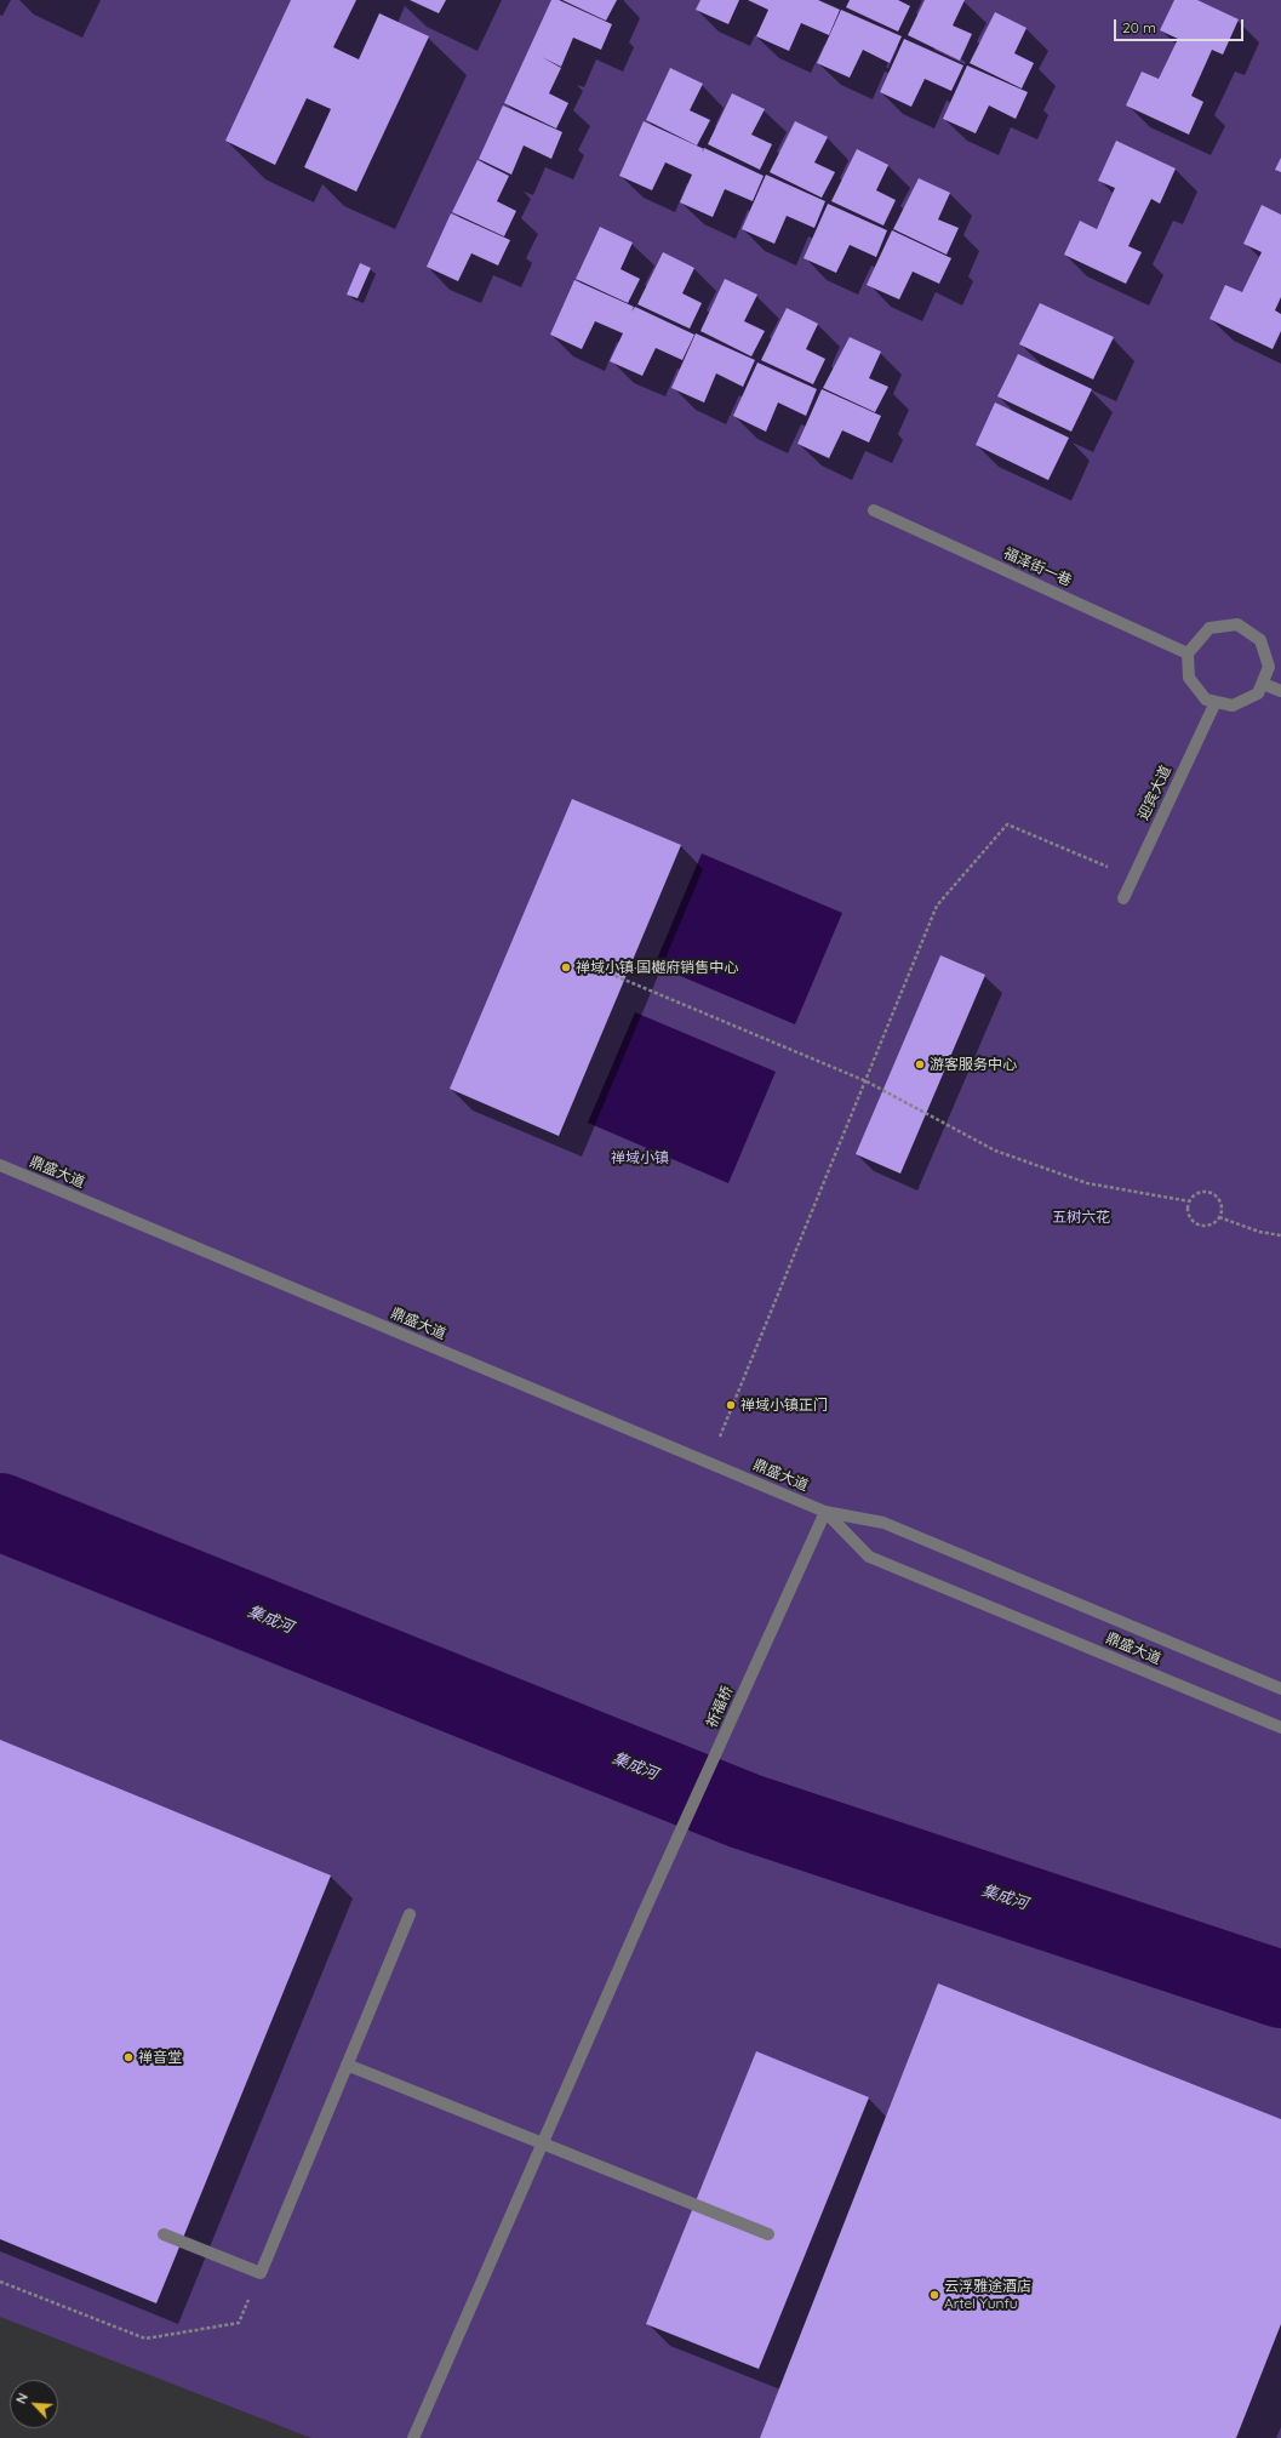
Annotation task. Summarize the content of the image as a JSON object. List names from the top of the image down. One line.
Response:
{"streets":{"street":["福泽街一巷","迎宾大道","鼎盛大道","祈福桥"]},"crossings":[["福泽街一巷","迎宾大道"],["鼎盛大道","祈福桥"]],"water":["集成河"],"parks":["禅域小镇","五树六花"],"places":["禅域小镇·国樾府销售中心","游客服务中心","禅域小镇正门","禅音堂","云浮雅途酒店 Artel Yunfu"],"scale_bar":"20 m","north":"top left"}
